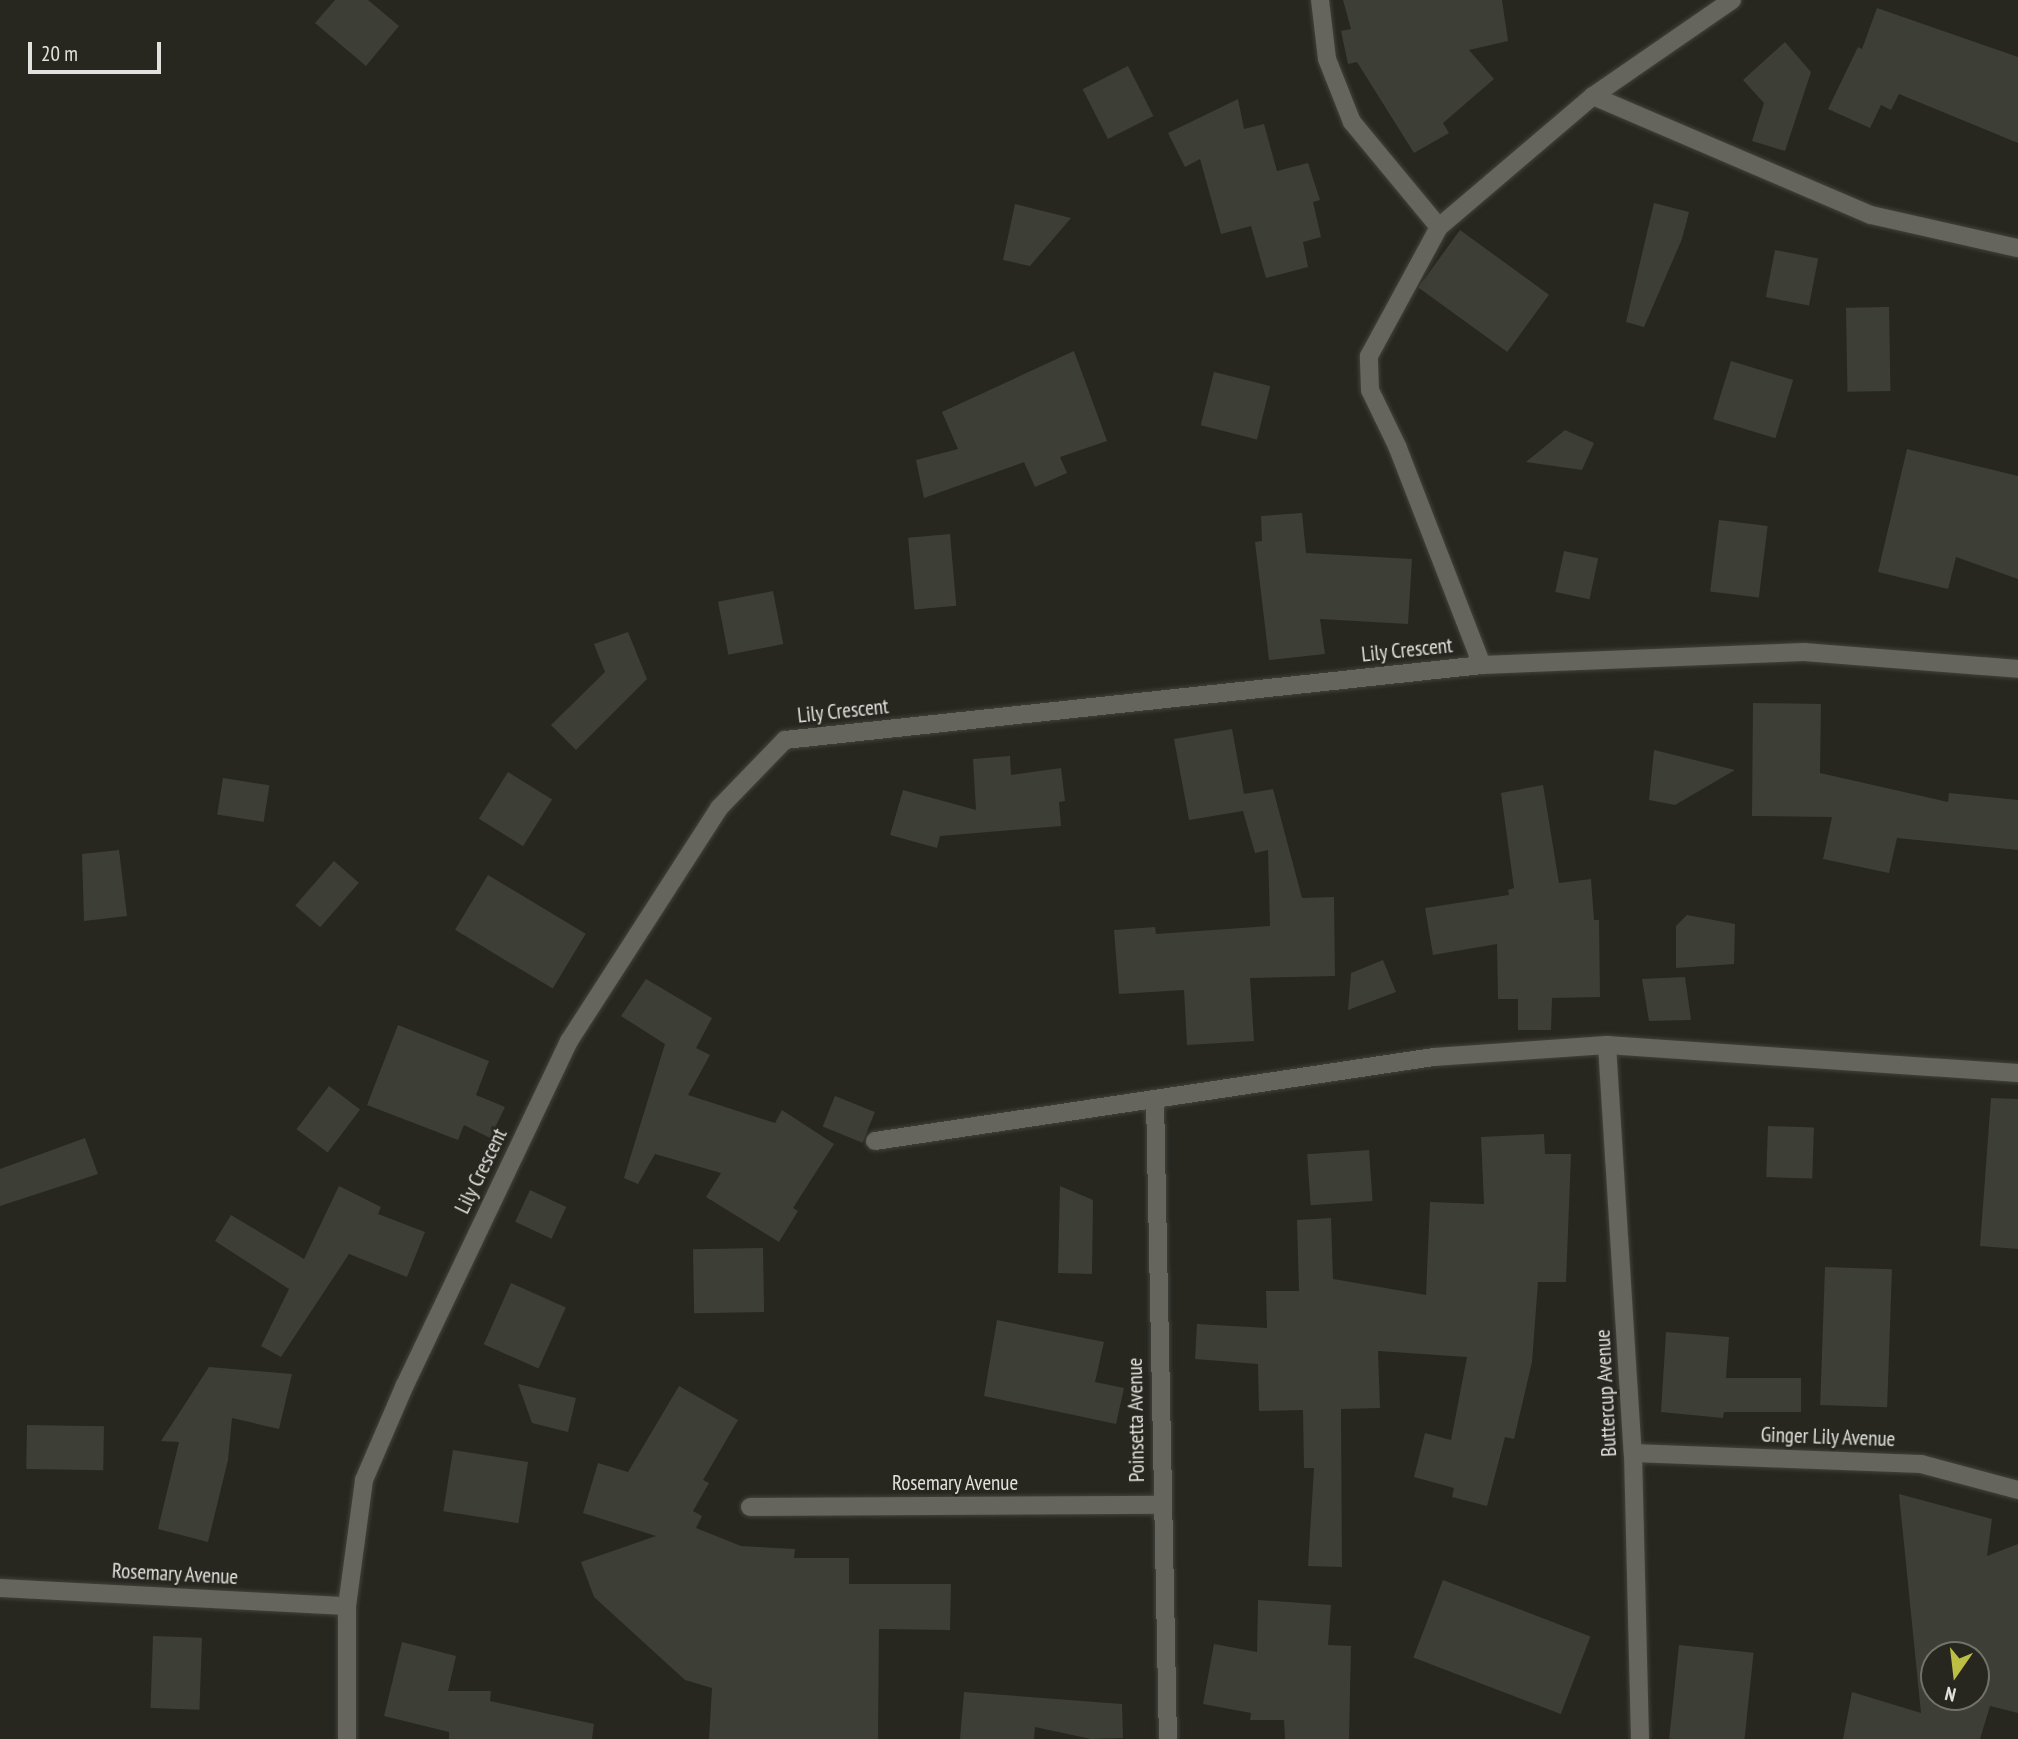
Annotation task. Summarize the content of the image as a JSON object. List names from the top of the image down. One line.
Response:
{"streets":{"street":["Lily Crescent","Buttercup Avenue","Poinsetta Avenue","Ginger Lily Avenue","Rosemary Avenue"]},"crossings":[["Lily Crescent","Rosemary Avenue"],["Buttercup Avenue","Ginger Lily Avenue"],["Poinsetta Avenue","Rosemary Avenue"]],"scale_bar":"20 m","north":"bottom"}
